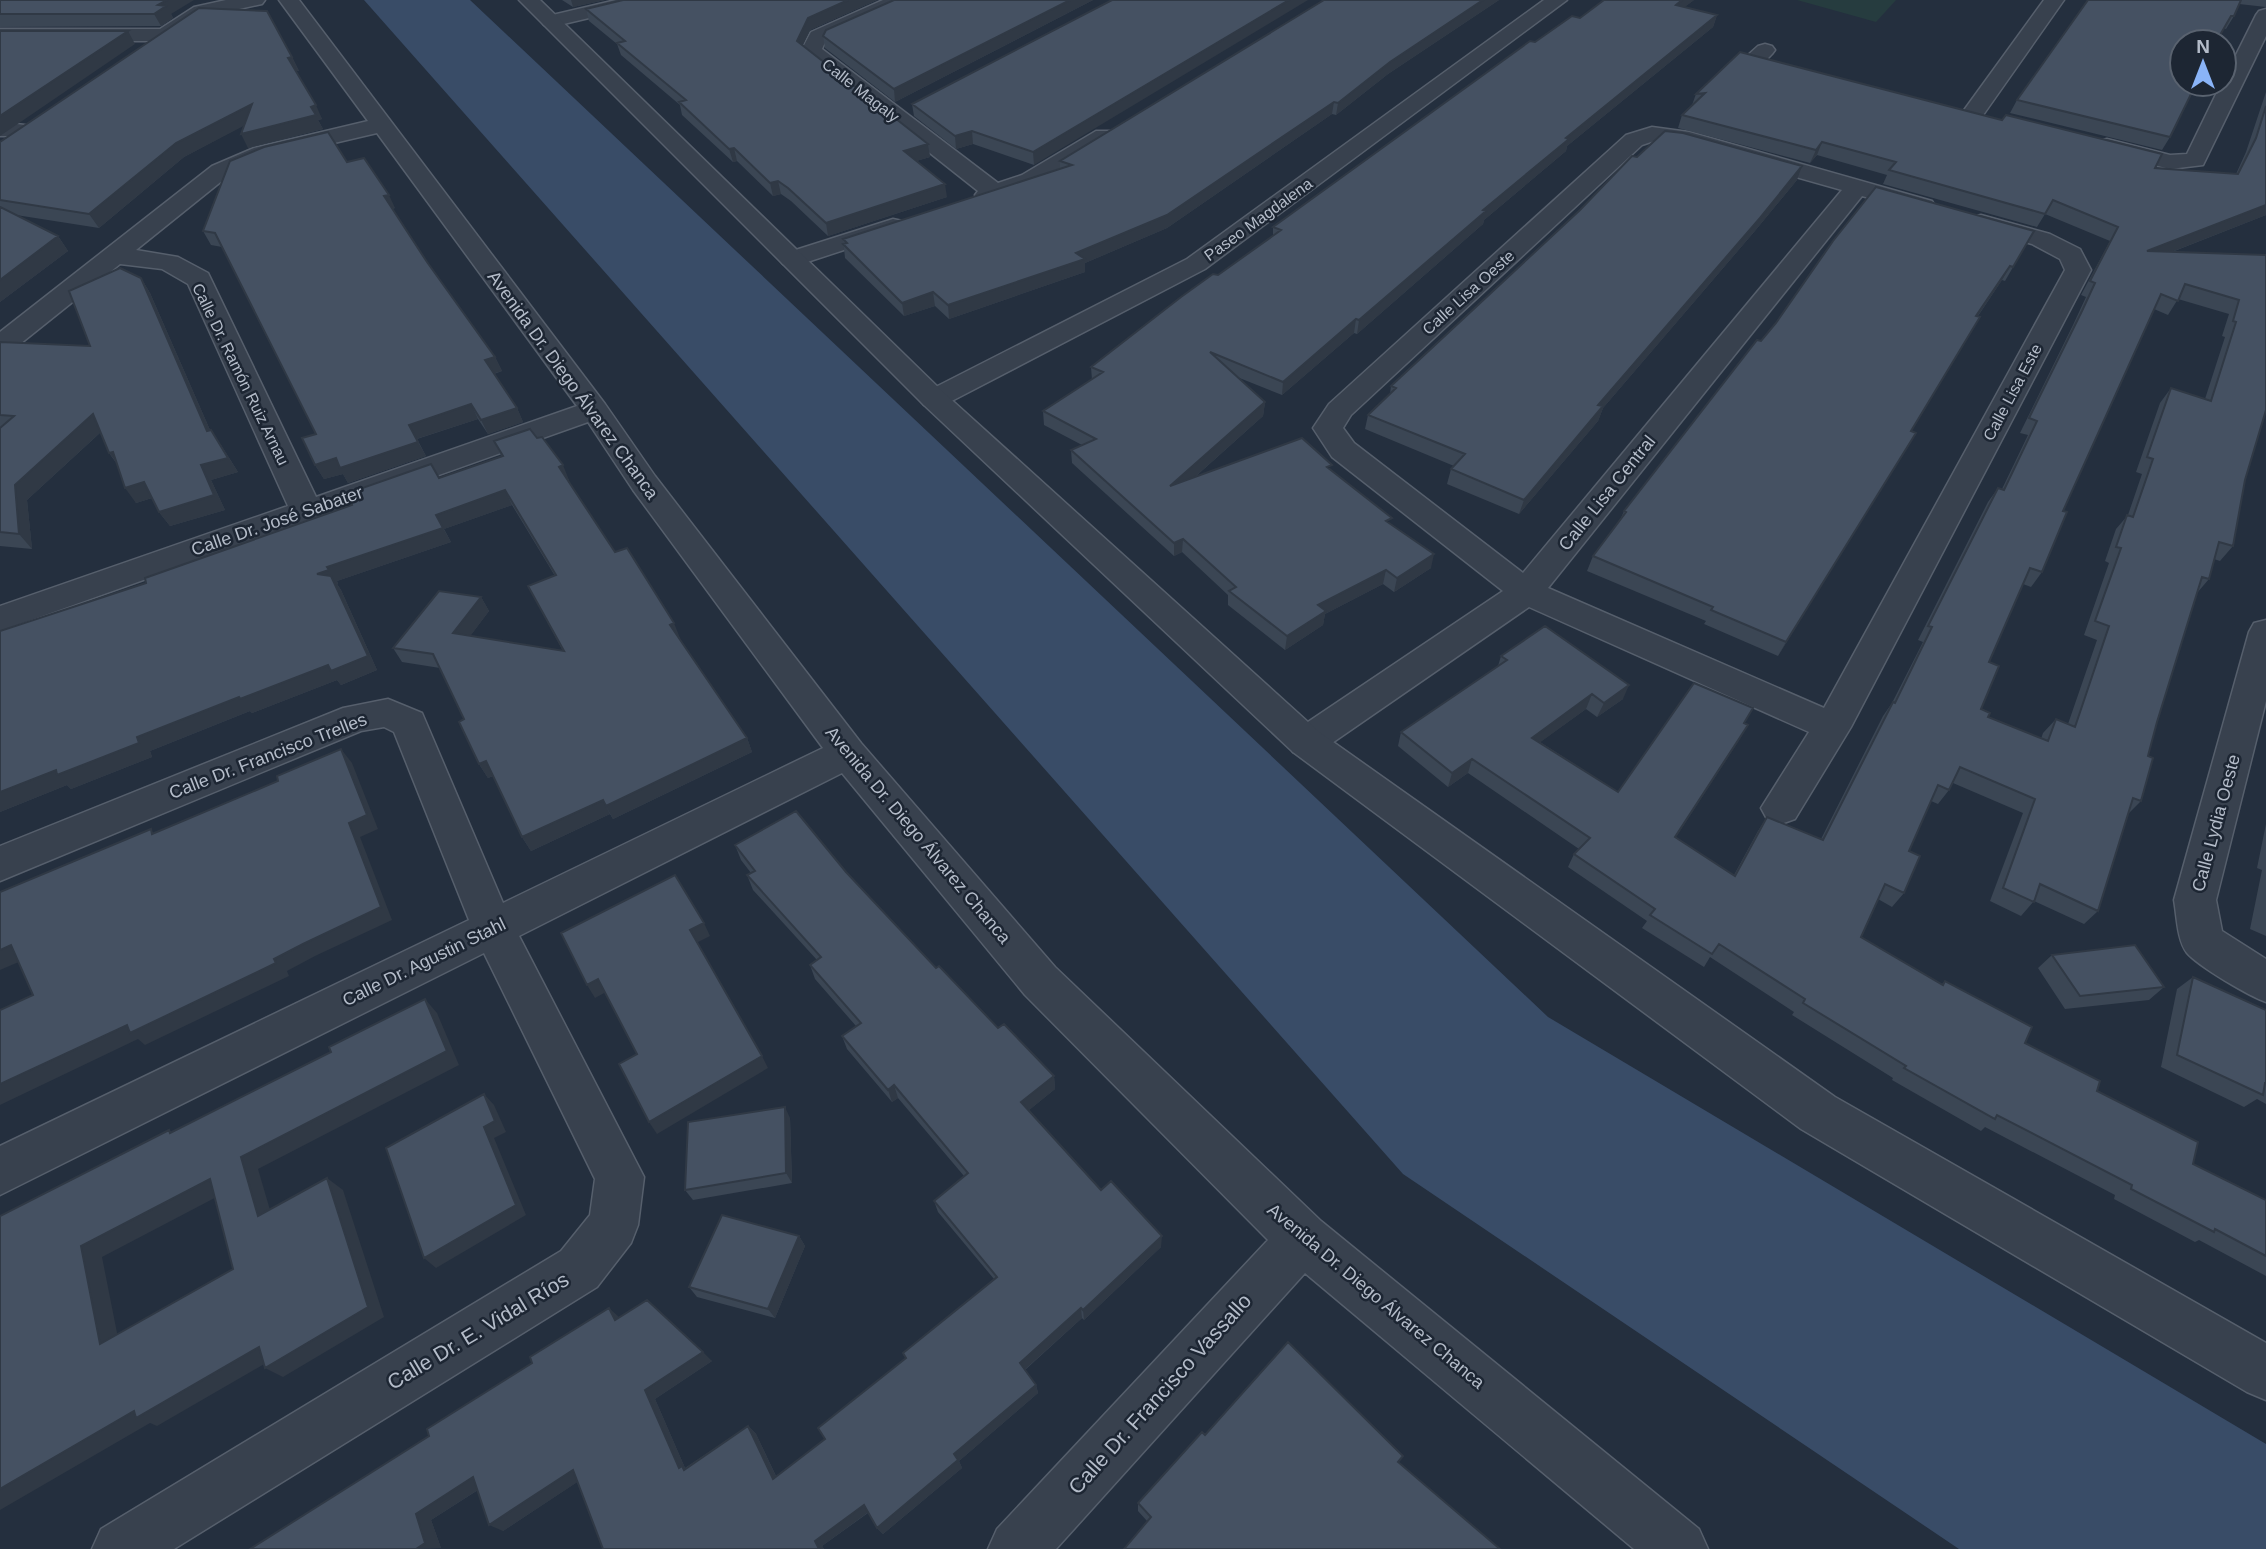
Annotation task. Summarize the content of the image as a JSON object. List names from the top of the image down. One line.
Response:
{"streets":{"street":["Calle Magaly","Paseo Magdalena","Calle Lisa Oeste","Calle Dr. Ramón Ruiz Arnau","Avenida Dr. Diego Álvarez Chanca","Calle Lisa Este","Calle Lisa Central","Calle Dr. José Sabater","Calle Dr. Francisco Trelles","Calle Lydia Oeste","Calle Dr. Agustin Stahl","Calle Dr. E. Vidal Ríos","Calle Dr. Francisco Vassallo"]},"crossings":[["Calle Lisa Oeste","Calle Lisa Este"],["Calle Lisa Oeste","Calle Lisa Central"],["Calle Dr. Ramón Ruiz Arnau","Calle Dr. José Sabater"],["Avenida Dr. Diego Álvarez Chanca","Calle Dr. José Sabater"],["Avenida Dr. Diego Álvarez Chanca","Calle Dr. Agustin Stahl"],["Avenida Dr. Diego Álvarez Chanca","Calle Dr. Francisco Vassallo"],["Calle Lisa Este","Calle Lisa Central"],["Calle Dr. Francisco Trelles","Calle Dr. Agustin Stahl"],["Calle Dr. Francisco Trelles","Calle Dr. E. Vidal Ríos"],["Calle Dr. Agustin Stahl","Calle Dr. E. Vidal Ríos"]],"north":"top"}
